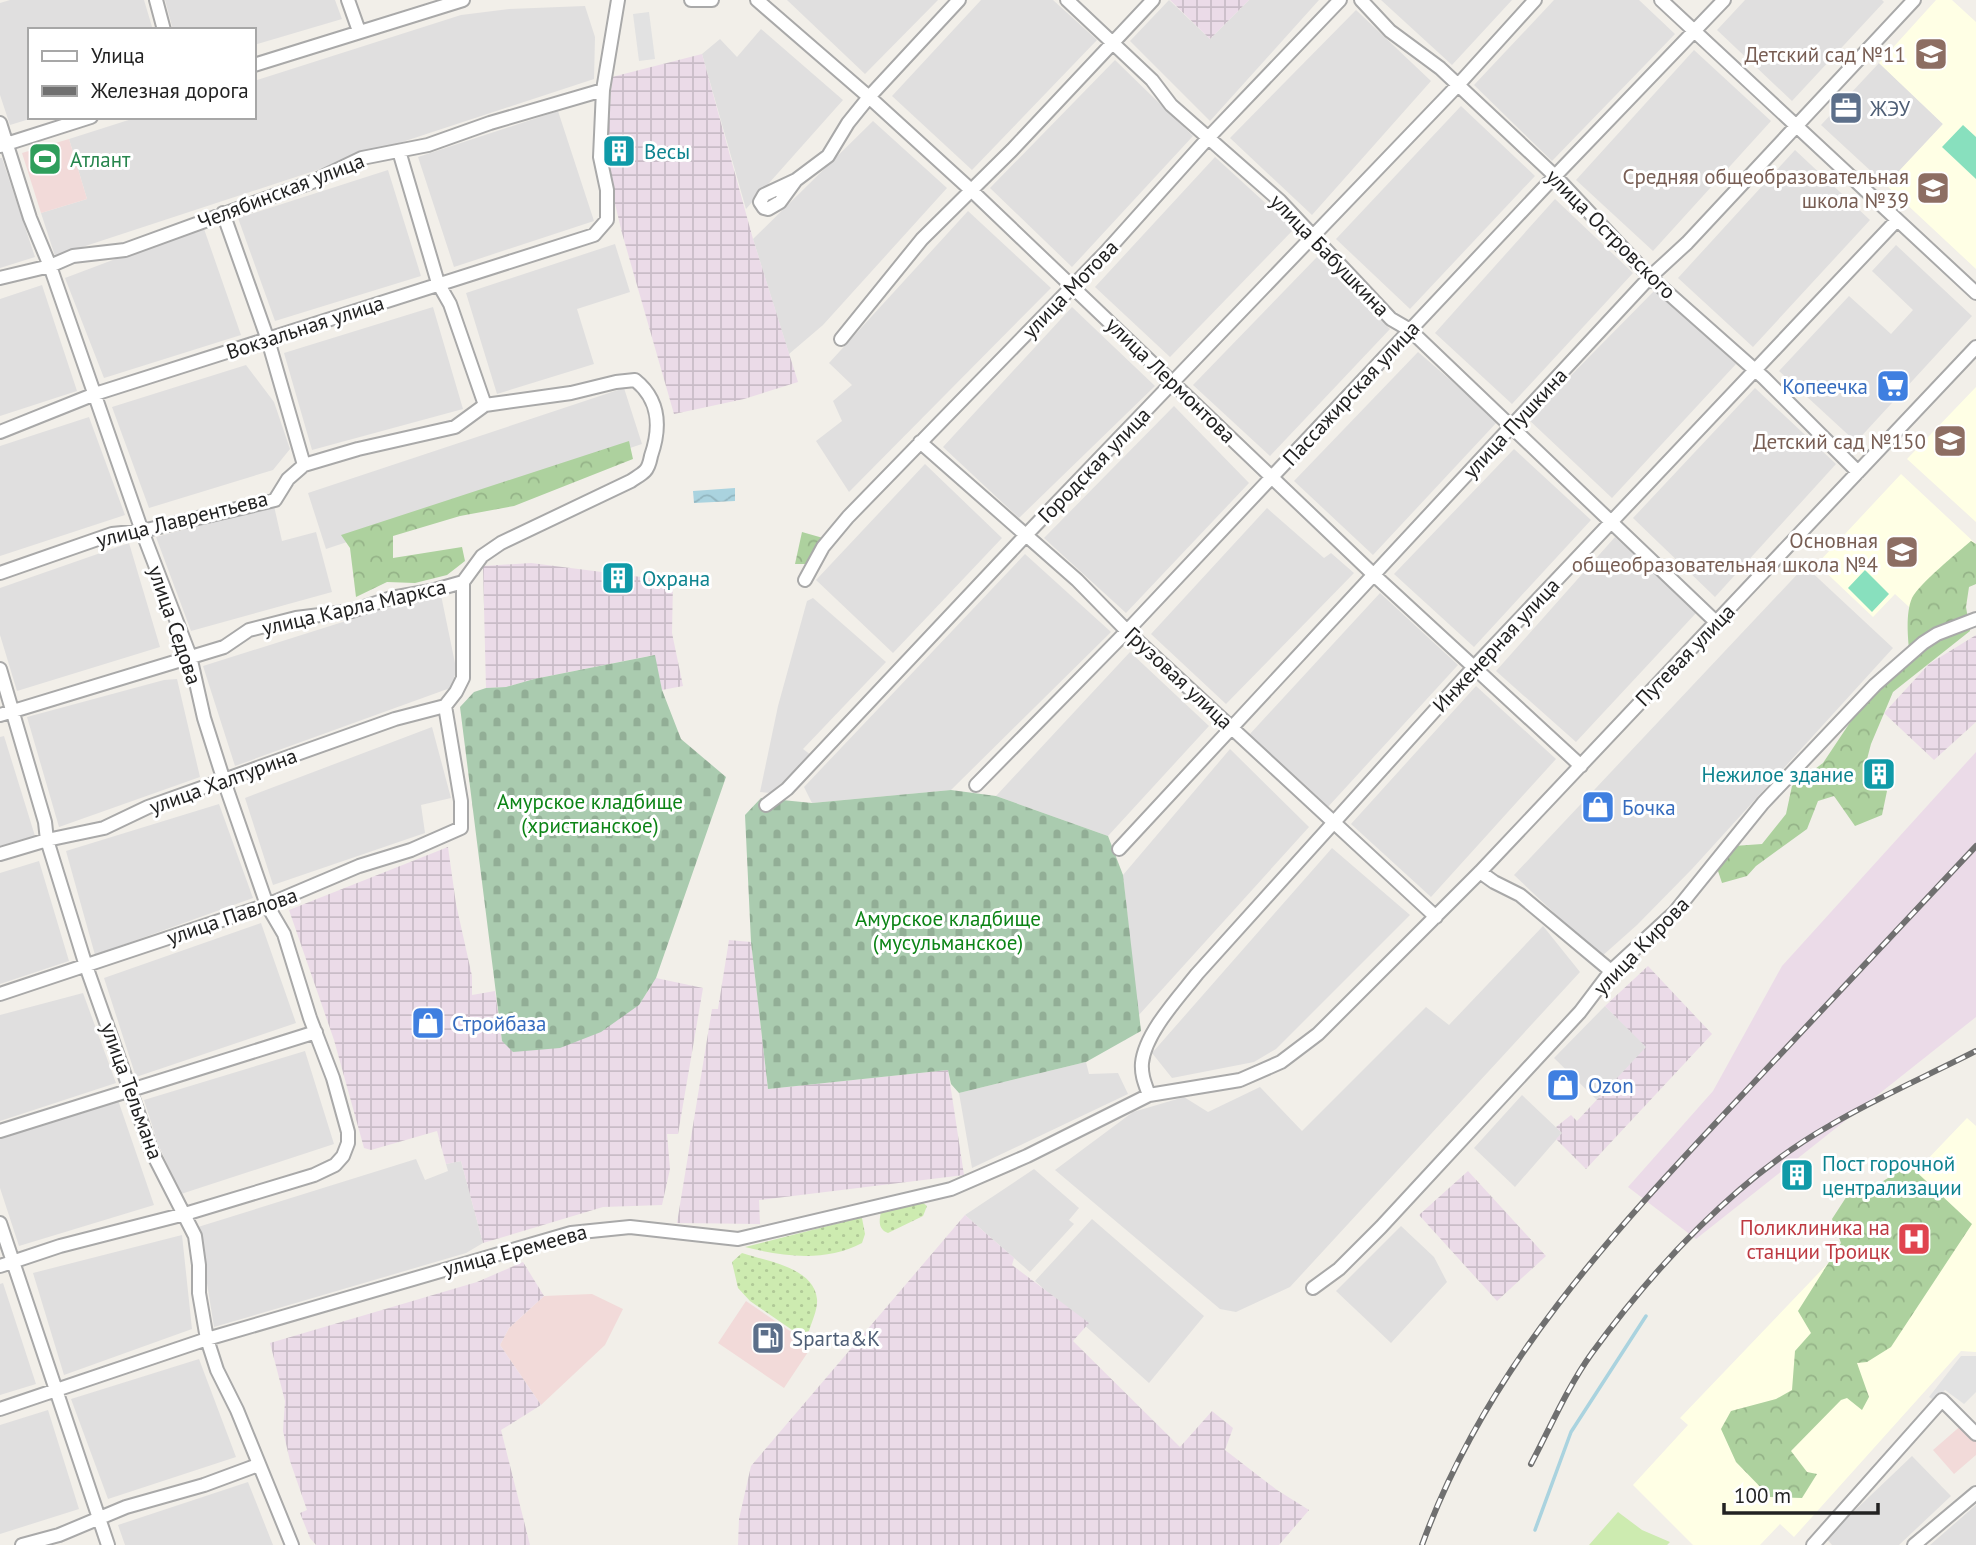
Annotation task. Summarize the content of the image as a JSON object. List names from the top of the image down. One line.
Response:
{"streets":{"street":["Челябинская улица","улица Островского","улица Бабушкина","улица Мотова","Вокзальная улица","улица Лермонтова","Пассажирская улица","улица Пушкина","Городская улица","улица Лаврентьева","улица Карла Маркса","улица Седова","Инженерная улица","Путевая улица","Грузовая улица","улица Халтурина","улица Павлова","улица Кирова","улица Тельмана","улица Еремеева"]},"crossings":[["Челябинская улица","Вокзальная улица"],["Челябинская улица","улица Седова"],["улица Островского","Пассажирская улица"],["улица Островского","улица Пушкина"],["улица Островского","Городская улица"],["улица Островского","Инженерная улица"],["улица Островского","Путевая улица"],["улица Бабушкина","улица Мотова"],["улица Бабушкина","Пассажирская улица"],["улица Бабушкина","улица Пушкина"],["улица Бабушкина","Городская улица"],["улица Бабушкина","Инженерная улица"],["улица Бабушкина","Путевая улица"],["улица Мотова","улица Лермонтова"],["улица Мотова","Грузовая улица"],["Вокзальная улица","улица Седова"],["улица Лермонтова","Пассажирская улица"],["улица Лермонтова","улица Пушкина"],["улица Лермонтова","Городская улица"],["улица Лермонтова","Инженерная улица"],["улица Лермонтова","Путевая улица"],["Пассажирская улица","Грузовая улица"],["улица Пушкина","Грузовая улица"],["Городская улица","Грузовая улица"],["улица Лаврентьева","улица Седова"],["улица Карла Маркса","улица Седова"],["улица Карла Маркса","улица Тельмана"],["улица Седова","улица Халтурина"],["улица Седова","улица Павлова"],["улица Седова","улица Тельмана"],["Инженерная улица","Путевая улица"],["Инженерная улица","Грузовая улица"],["Инженерная улица","улица Еремеева"],["Путевая улица","Грузовая улица"],["Путевая улица","улица Еремеева"],["улица Халтурина","улица Павлова"],["улица Халтурина","улица Тельмана"],["улица Павлова","улица Тельмана"],["улица Тельмана","улица Еремеева"]],"parks":["Амурское кладбище (христианское)","Амурское кладбище (мусульманское)"],"places":{"school or university":["Детский сад №11","Средняя общеобразовательная школа №39","Детский сад №150","Основная общеобразовательная школа №4"],"office":["ЖЭУ"],"building":["Весы","Охрана","Нежилое здание","Пост горочной централизации"],"sports":["Атлант"],"supermarket":["Копеечка"],"shop":["Бочка","Стройбаза","Ozon"],"hospital":["Поликлиника на станции Троицк"],"fuel station":["Sparta&K"]},"legend":["Улица","Железная дорога"],"scale_bar":"100 m"}
